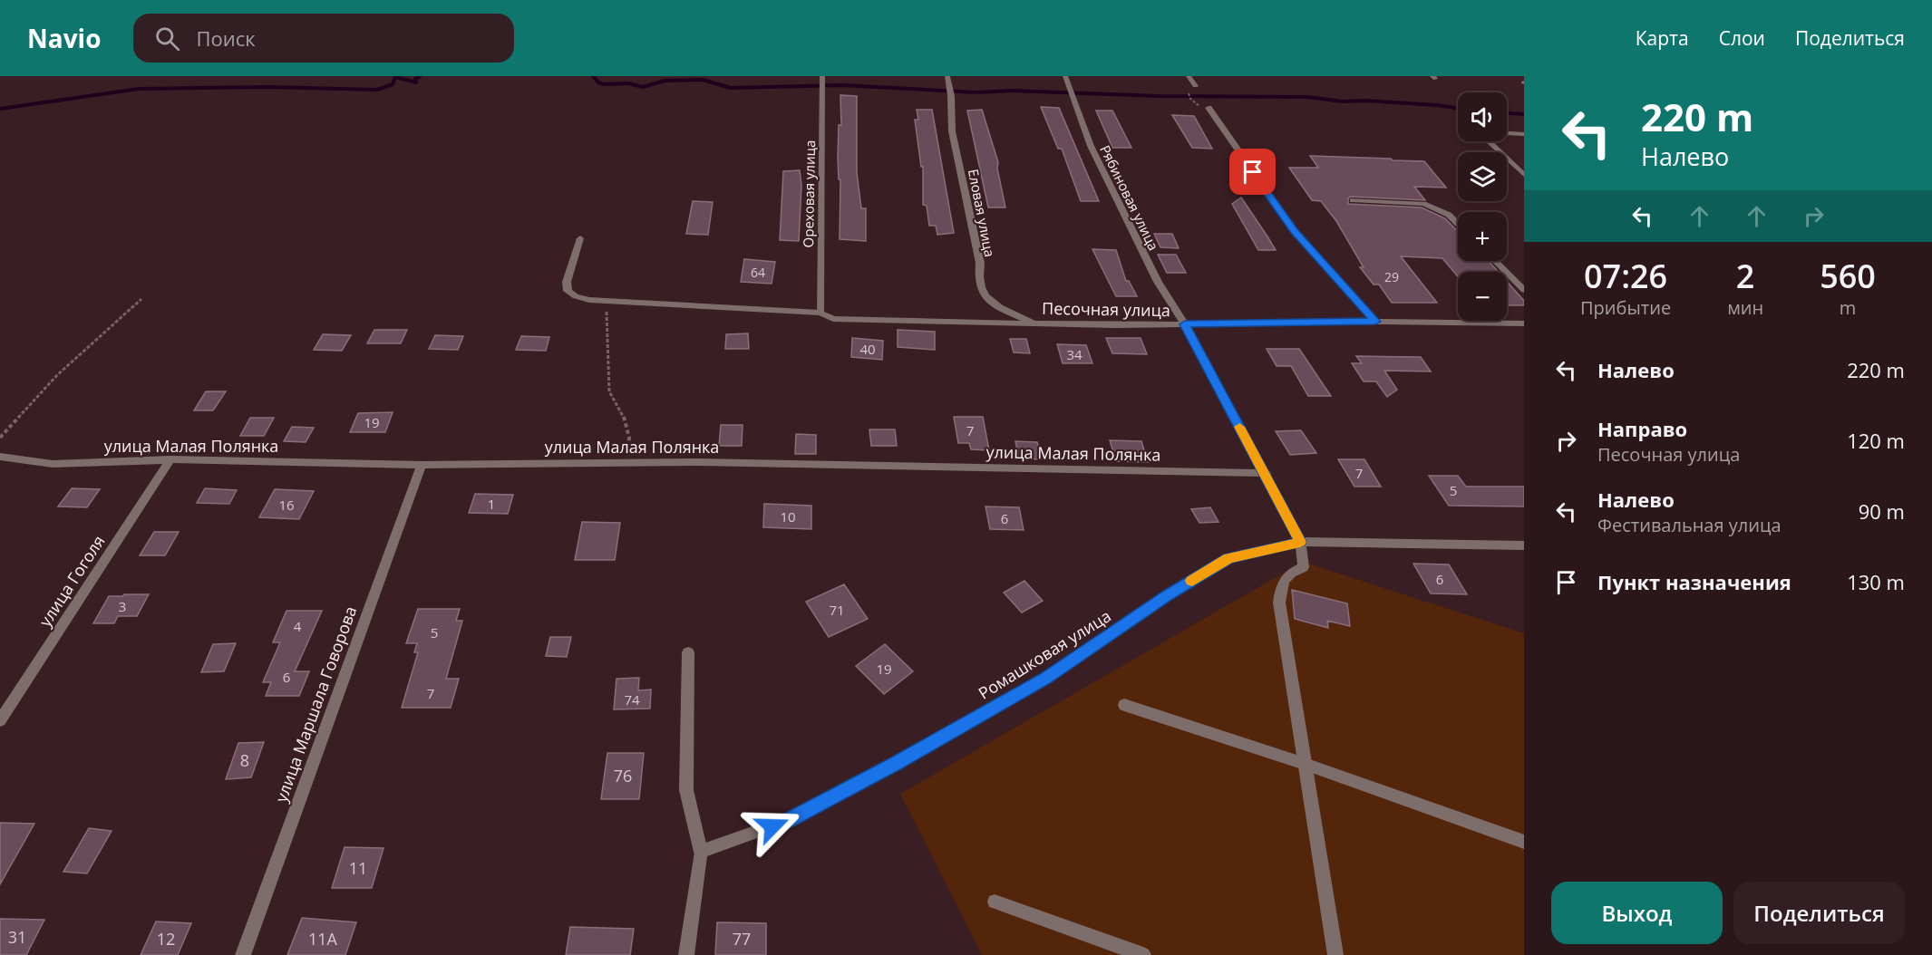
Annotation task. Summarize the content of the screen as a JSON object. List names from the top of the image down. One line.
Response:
{"streets":{"street":["Ореховая улица","Рябиновая улица","Еловая улица","Песочная улица","улица Малая Полянка","улица Гоголя","Ромашковая улица","улица Маршала Говорова"]},"crossings":[["Ореховая улица","Песочная улица"],["Рябиновая улица","Песочная улица"],["Рябиновая улица","улица Малая Полянка"],["Рябиновая улица","Ромашковая улица"],["Еловая улица","Песочная улица"],["улица Малая Полянка","улица Гоголя"],["улица Малая Полянка","улица Маршала Говорова"]],"house_numbers":["64","29","40","34","19","7","7","5","1","16","10","6","6","3","71","4","5","19","6","7","74","8","76","11","31","12","11А","77"],"page":{"header":"Navio","search":"Поиск","nav":["Карта","Слои","Поделиться"],"turn":["220 m","Налево"],"map_buttons":["+","−"],"eta":["07:26","Прибытие","2","мин","560","m"],"list":[{"name":"Налево","value":"220 m"},{"name":"Направо","note":"Песочная улица","value":"120 m"},{"name":"Налево","note":"Фестивальная улица","value":"90 m"},{"name":"Пункт назначения","value":"130 m"}],"buttons":["Выход","Поделиться"]}}
